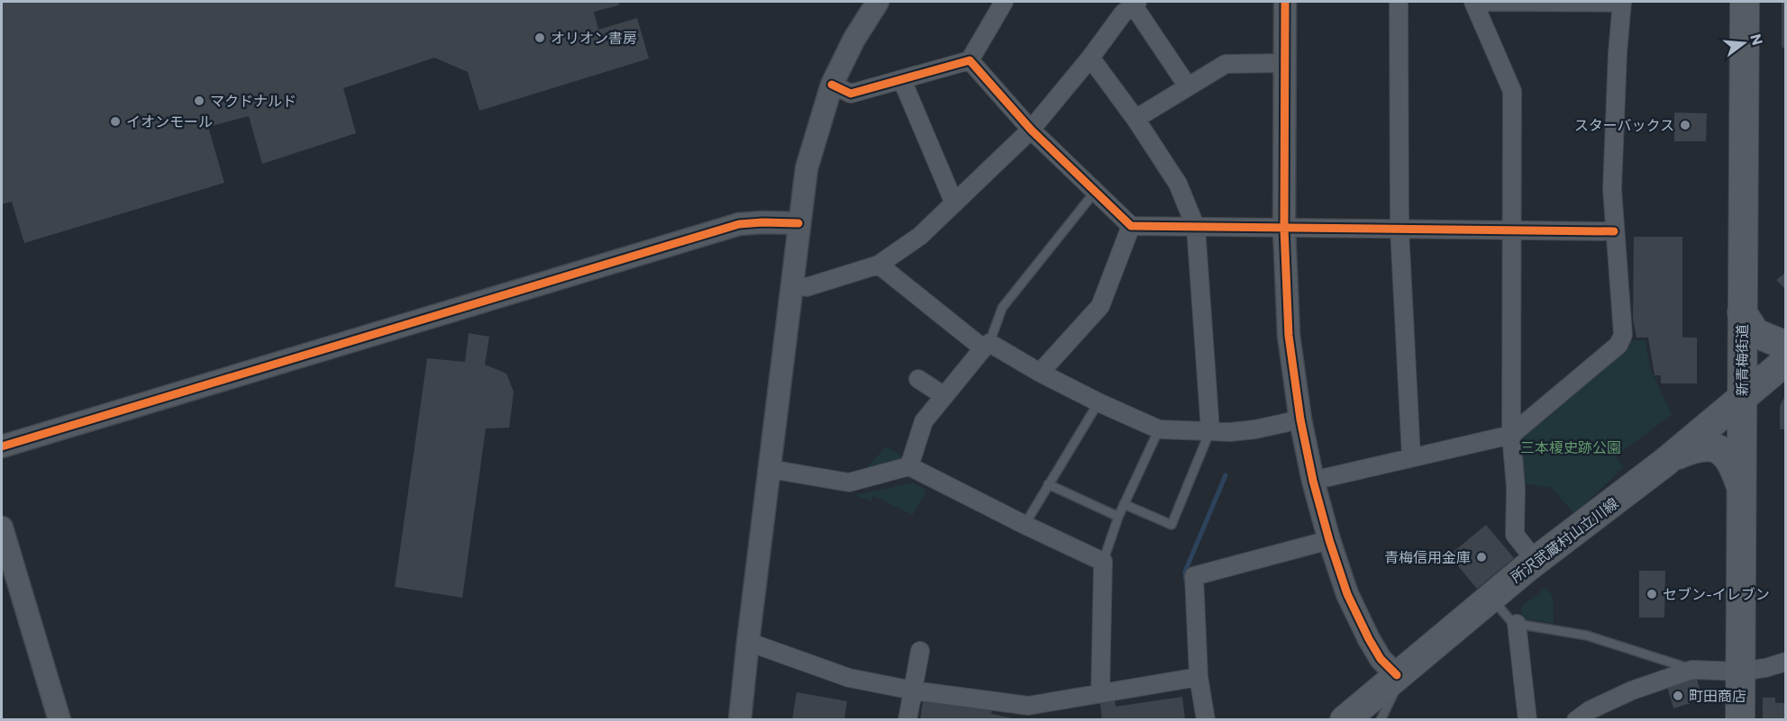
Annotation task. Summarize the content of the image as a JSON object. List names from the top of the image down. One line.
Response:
{"streets":{"main road":["新青梅街道","所沢武蔵村山立川線"]},"crossings":[["新青梅街道","所沢武蔵村山立川線"]],"parks":["三本榎史跡公園"],"places":["オリオン書房","マクドナルド","イオンモール","スターバックス","青梅信用金庫","セブン-イレブン","町田商店"],"north":"right"}
